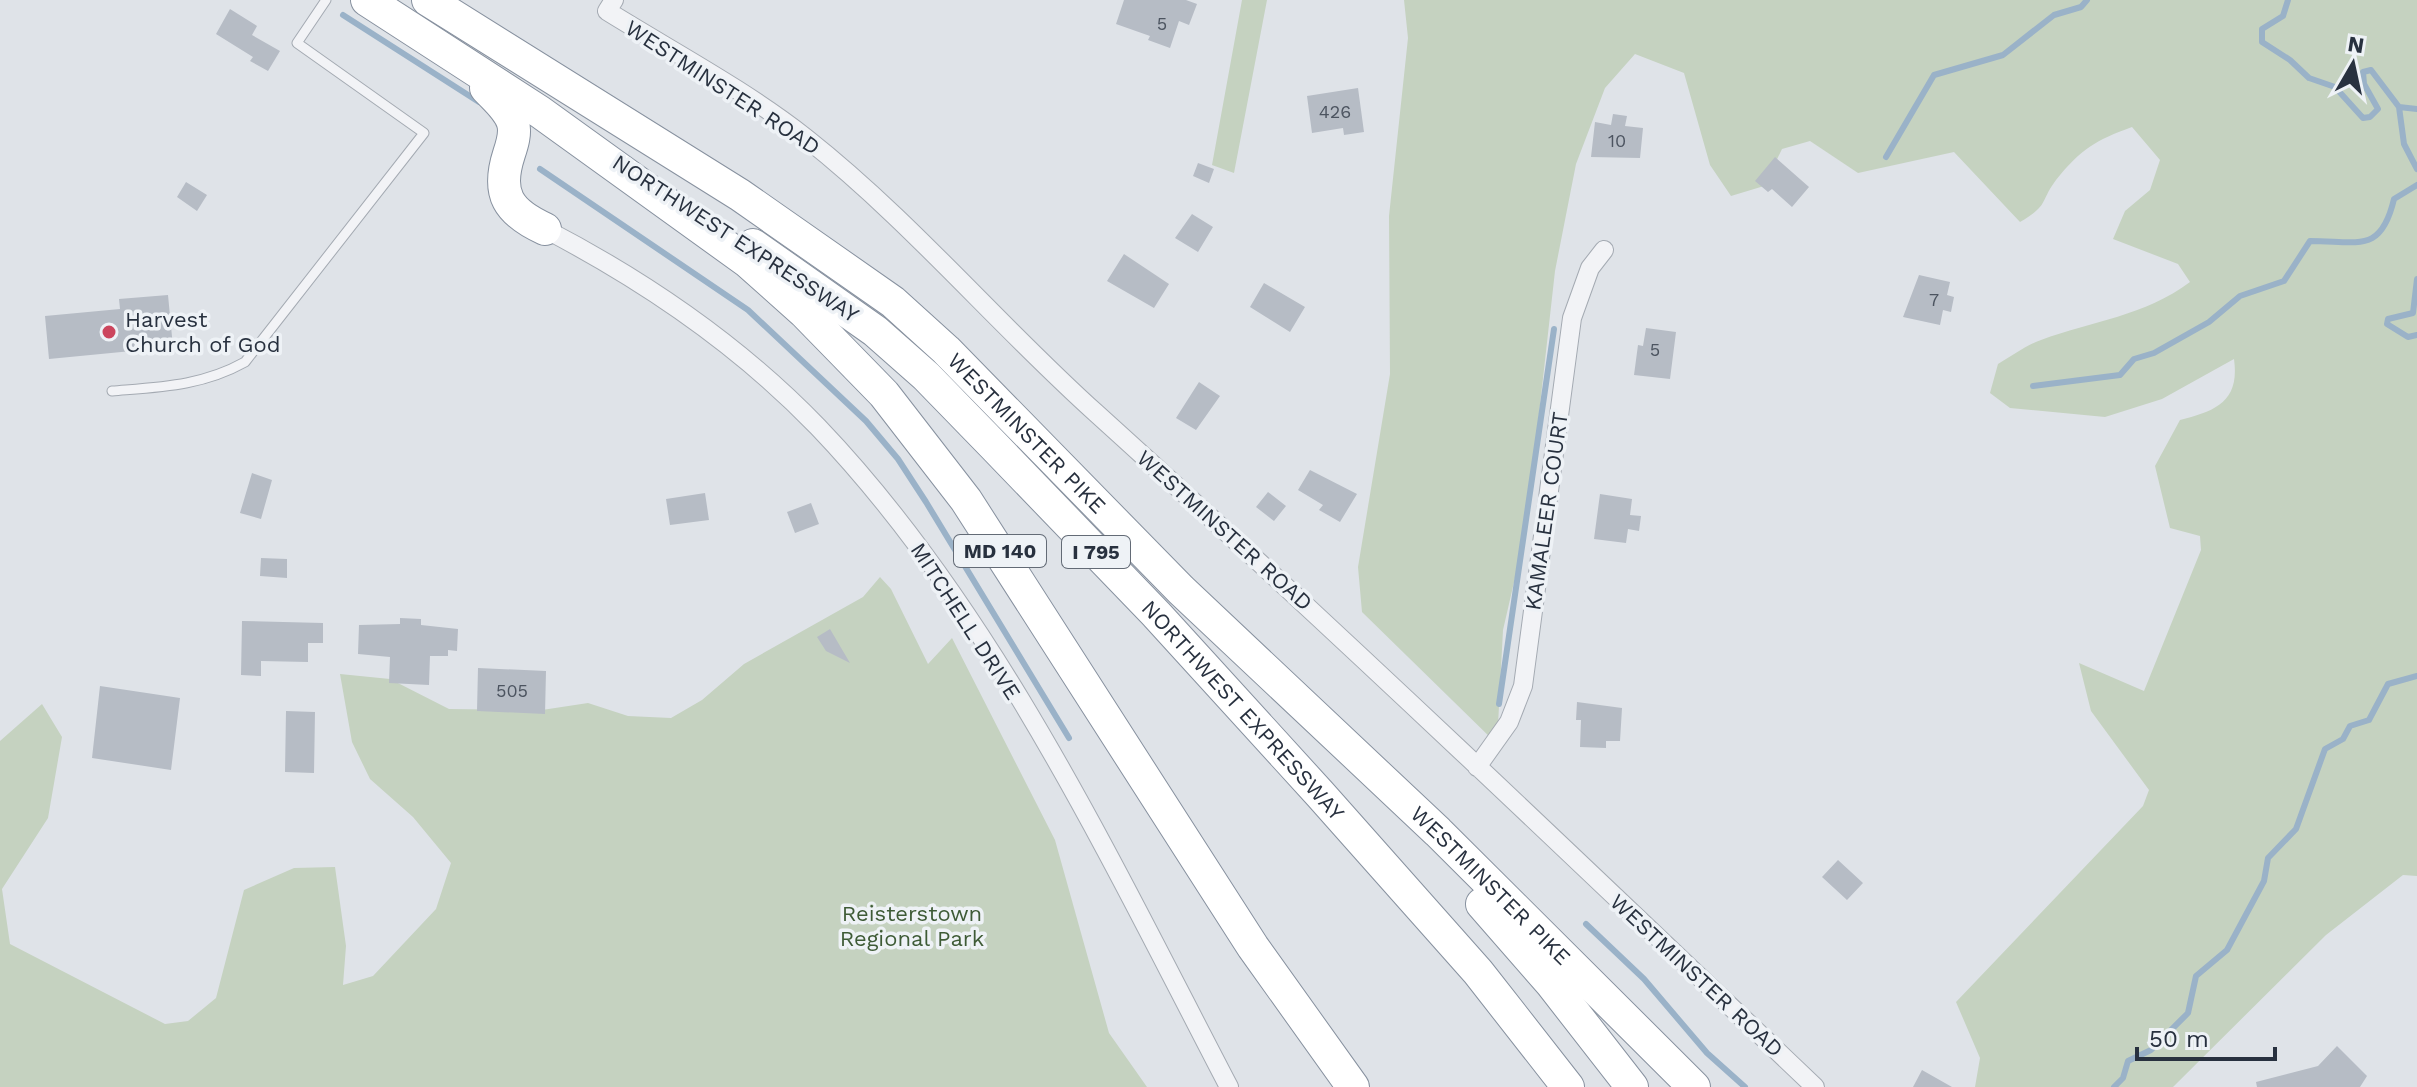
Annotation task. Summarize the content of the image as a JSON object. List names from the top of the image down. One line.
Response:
{"streets":{"highway":["NORTHWEST EXPRESSWAY","WESTMINSTER PIKE","MD 140","I 795"],"street":["WESTMINSTER ROAD","KAMALEER COURT","MITCHELL DRIVE"]},"crossings":[["WESTMINSTER ROAD","KAMALEER COURT"],["NORTHWEST EXPRESSWAY","WESTMINSTER PIKE"],["NORTHWEST EXPRESSWAY","MD 140"]],"parks":["Reisterstown Regional Park"],"places":["Harvest Church of God"],"house_numbers":["5","426","10","7","5","505"],"scale_bar":"50 m","north":"top"}
